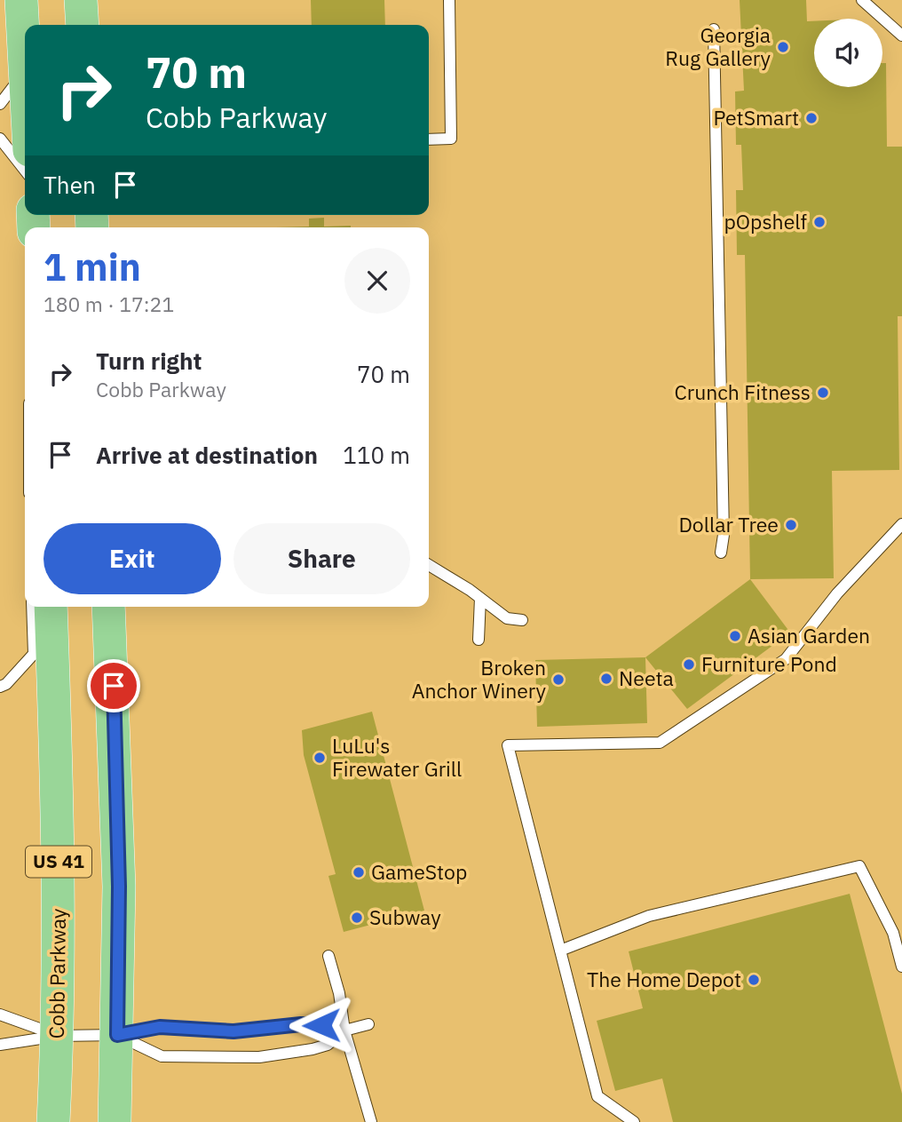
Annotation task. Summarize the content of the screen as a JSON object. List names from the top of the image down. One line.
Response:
{"streets":{"main road":["US 41","Cobb Parkway"]},"places":["Georgia Rug Gallery","PetSmart","pOpshelf","Crunch Fitness","Dollar Tree","Asian Garden","Furniture Pond","Neeta","Broken Anchor Winery","LuLu's Firewater Grill","GameStop","Subway","The Home Depot"],"page":{"turn":["70 m","Cobb Parkway"],"then":"Then","heading":["1 min","180 m · 17:21"],"list":[{"name":"Turn right","note":"Cobb Parkway","value":"70 m"},{"name":"Arrive at destination","value":"110 m"}],"buttons":["Exit","Share"]}}
